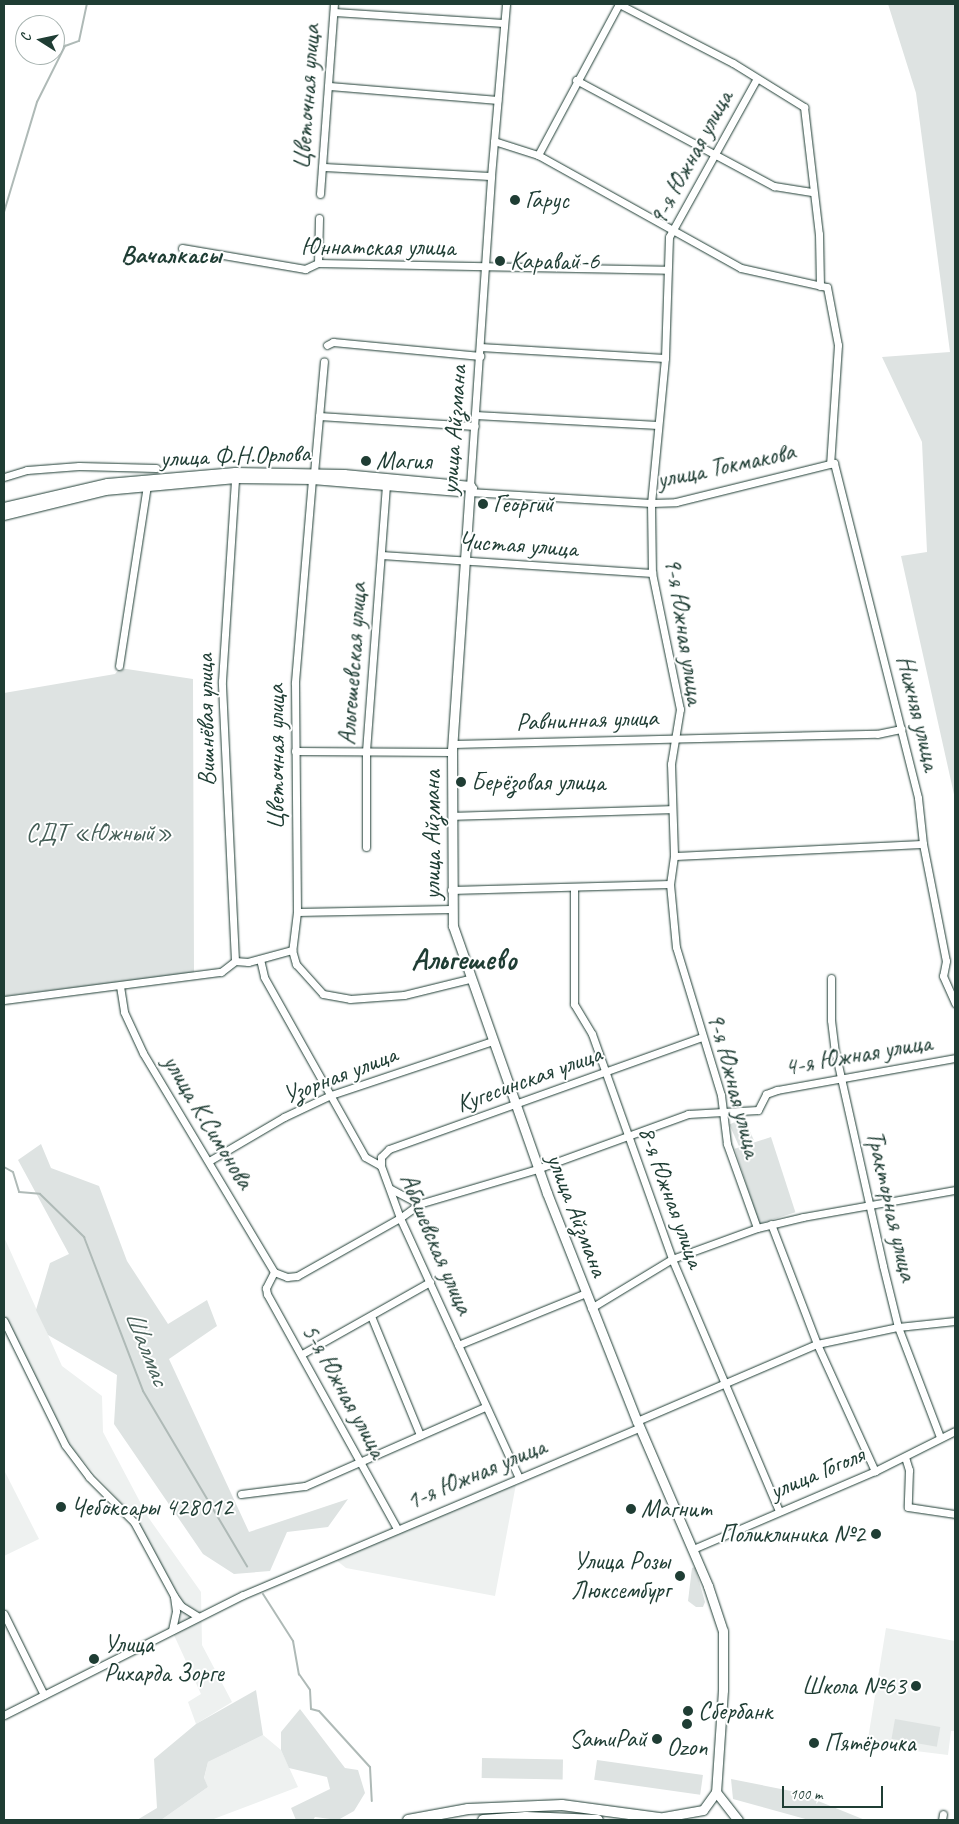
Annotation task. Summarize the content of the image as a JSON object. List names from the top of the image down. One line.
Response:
{"streets":{"street":["Цветочная улица","9-я Южная улица","Юннатская улица","улица Айзмана","улица Ф.Н.Орлова","улица Токмакова","Чистая улица","Альгешевская улица","Нижняя улица","Вишнёвая улица","Равнинная улица","4-я Южная улица","Узорная улица","Кугесинская улица","улица К.Симонова","8-я Южная улица","Тракторная улица","Абашевская улица","5-я Южная улица","улица Гоголя","1-я Южная улица"]},"crossings":[["Цветочная улица","улица Ф.Н.Орлова"],["Цветочная улица","Равнинная улица"],["9-я Южная улица","Юннатская улица"],["9-я Южная улица","улица Токмакова"],["9-я Южная улица","Чистая улица"],["9-я Южная улица","Нижняя улица"],["9-я Южная улица","Равнинная улица"],["9-я Южная улица","4-я Южная улица"],["9-я Южная улица","Кугесинская улица"],["Юннатская улица","улица Айзмана"],["улица Айзмана","улица Ф.Н.Орлова"],["улица Айзмана","улица Токмакова"],["улица Айзмана","Чистая улица"],["улица Айзмана","Равнинная улица"],["улица Айзмана","4-я Южная улица"],["улица Айзмана","Узорная улица"],["улица Айзмана","Кугесинская улица"],["улица Айзмана","улица Гоголя"],["улица Айзмана","1-я Южная улица"],["улица Ф.Н.Орлова","улица Токмакова"],["улица Ф.Н.Орлова","Альгешевская улица"],["улица Ф.Н.Орлова","Вишнёвая улица"],["улица Токмакова","Нижняя улица"],["Чистая улица","Альгешевская улица"],["Альгешевская улица","Равнинная улица"],["Нижняя улица","Равнинная улица"],["4-я Южная улица","улица К.Симонова"],["4-я Южная улица","8-я Южная улица"],["4-я Южная улица","Тракторная улица"],["4-я Южная улица","Абашевская улица"],["4-я Южная улица","5-я Южная улица"],["Узорная улица","улица К.Симонова"],["Узорная улица","Абашевская улица"],["Кугесинская улица","8-я Южная улица"],["Кугесинская улица","Абашевская улица"],["улица К.Симонова","5-я Южная улица"],["8-я Южная улица","улица Гоголя"],["8-я Южная улица","1-я Южная улица"],["Тракторная улица","улица Гоголя"],["Тракторная улица","1-я Южная улица"],["Абашевская улица","1-я Южная улица"],["5-я Южная улица","1-я Южная улица"]],"districts":["Вачалкасы","Альгешево"],"water":["Шалмас"],"parks":["СДТ «Южный»"],"places":["Гарус","Каравай-6","Магия","Георгий","Берёзовая улица","Чебоксары 428012","Магнит","Поликлиника №2","Улица Розы Люксембург","Улица Рихарда Зорге","Школа №63","Сбербанк","Ozon","SamuРай","Пятёрочка"],"scale_bar":"100 m","north":"left"}
